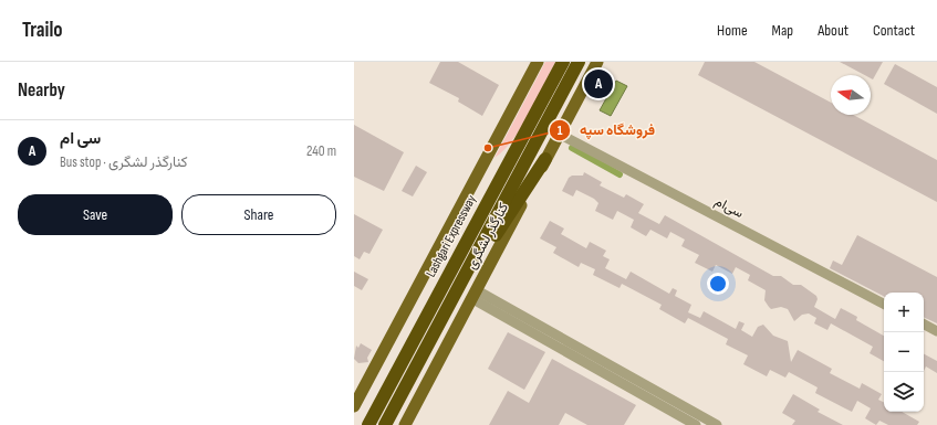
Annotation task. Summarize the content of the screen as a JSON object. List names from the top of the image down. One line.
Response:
{"streets":{"highway":["Lashgari Expressway"],"main road":["کنارگذر لشگری"],"street":["سی‌ام"]},"crossings":[["سی‌ام","کنارگذر لشگری"]],"places":["فروشگاه سپه"],"north":"left","page":{"header":"Trailo","nav":["Home","Map","About","Contact"],"heading":"Nearby","pins":"A","list":[{"mark":"A","name":"سی ام","note":"Bus stop · کنارگذر لشگری","value":"240 m"}],"buttons":["Save","Share"],"map_buttons":["+","−"]}}
